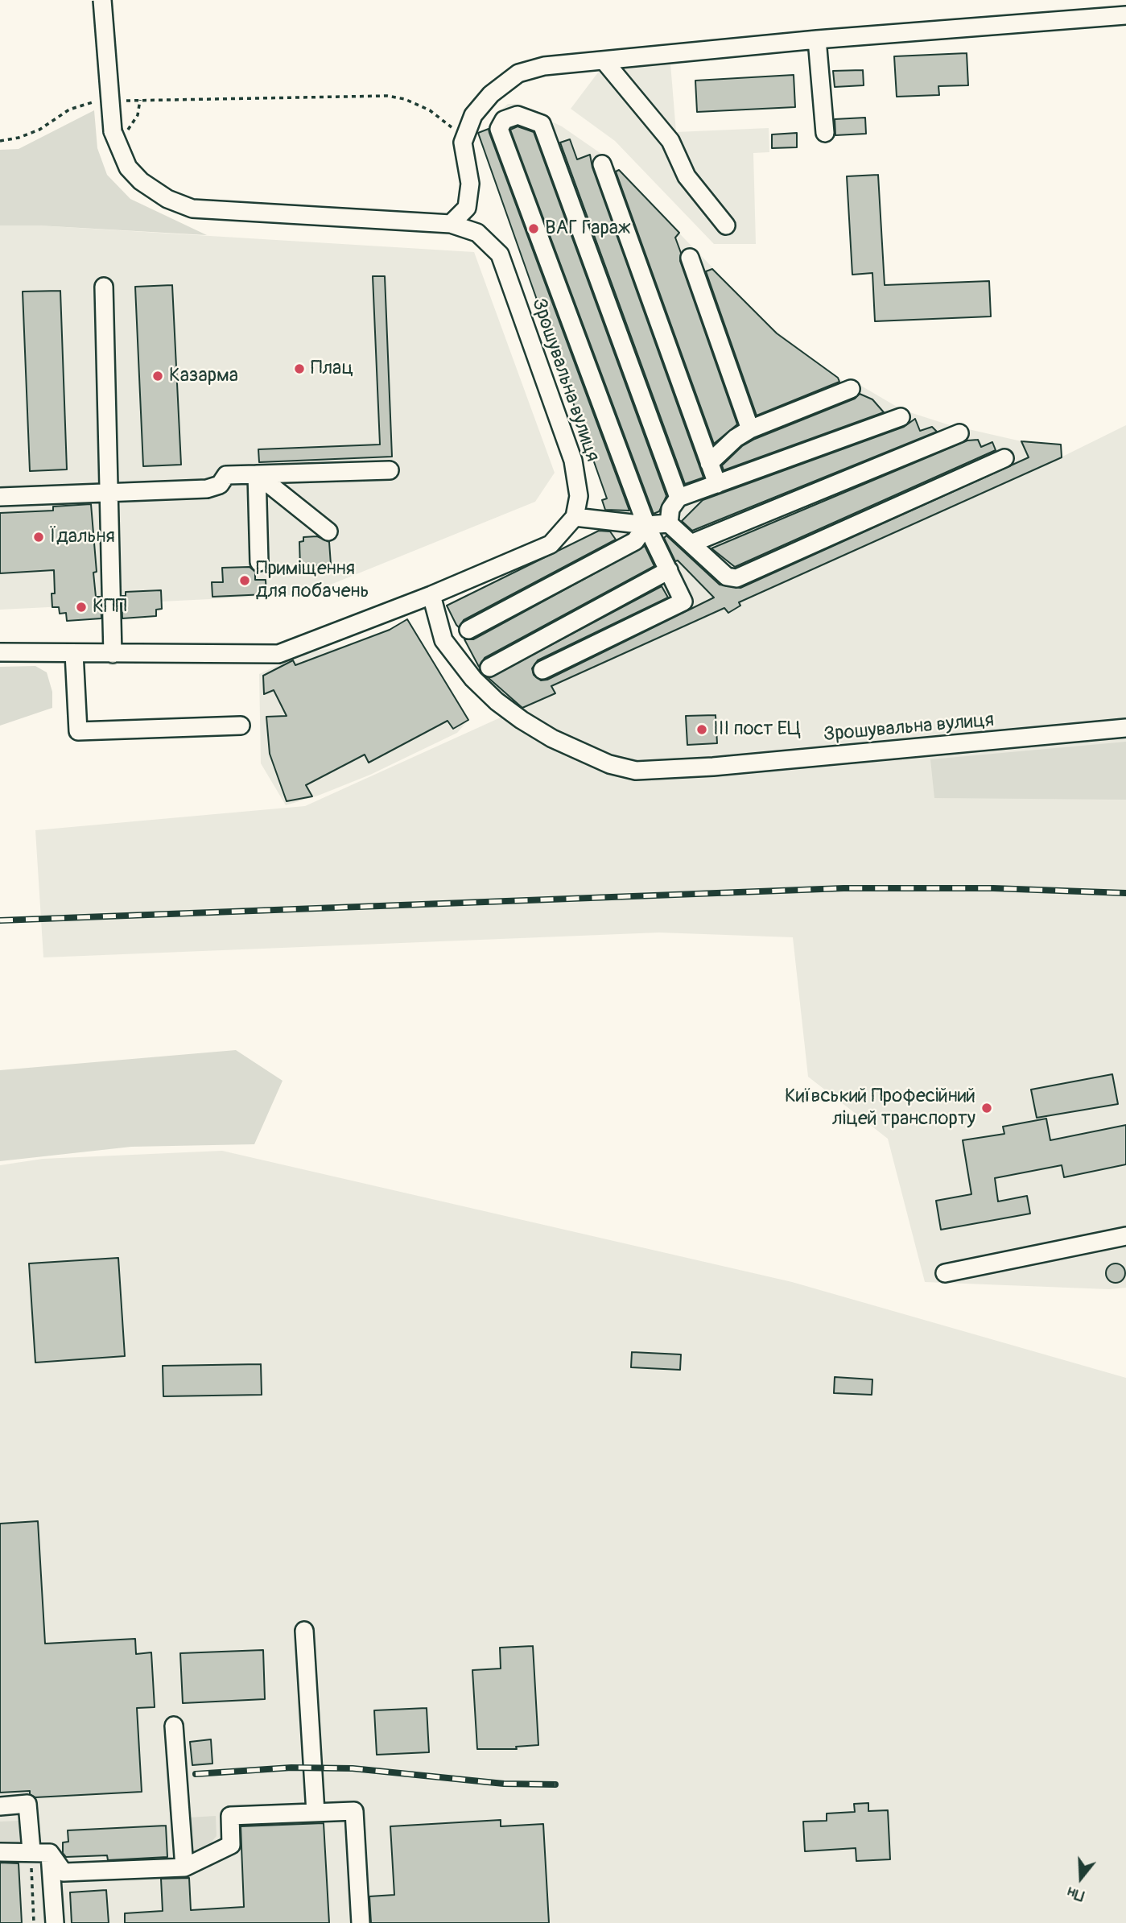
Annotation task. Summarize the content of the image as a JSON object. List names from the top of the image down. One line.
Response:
{"streets":{"street":["Зрошувальна вулиця"]},"places":["ВАГ Гараж","Плац","Казарма","Їдальня","Приміщення для побачень","КПП","III пост ЕЦ","Київський Професійний ліцей транспорту"],"north":"bottom"}
